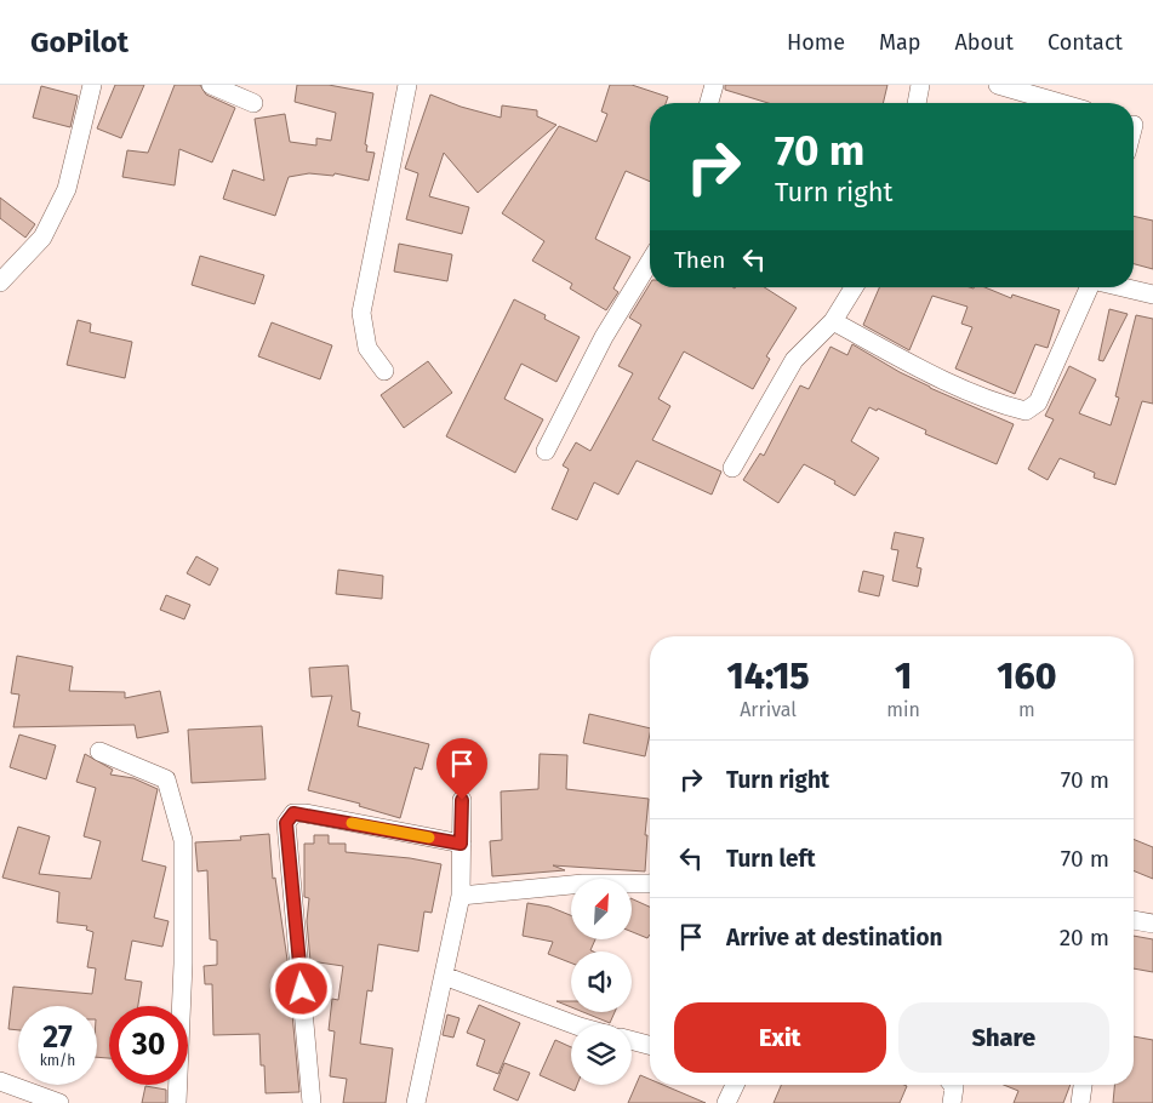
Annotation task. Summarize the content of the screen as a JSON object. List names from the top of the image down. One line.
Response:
{"north":"top right","page":{"header":"GoPilot","nav":["Home","Map","About","Contact"],"turn":["70 m","Turn right"],"then":"Then","eta":["14:15","Arrival","1","min","160","m"],"list":[{"name":"Turn right","value":"70 m"},{"name":"Turn left","value":"70 m"},{"name":"Arrive at destination","value":"20 m"}],"buttons":["Exit","Share"],"speed":"27 km/h","limit":"30"}}
